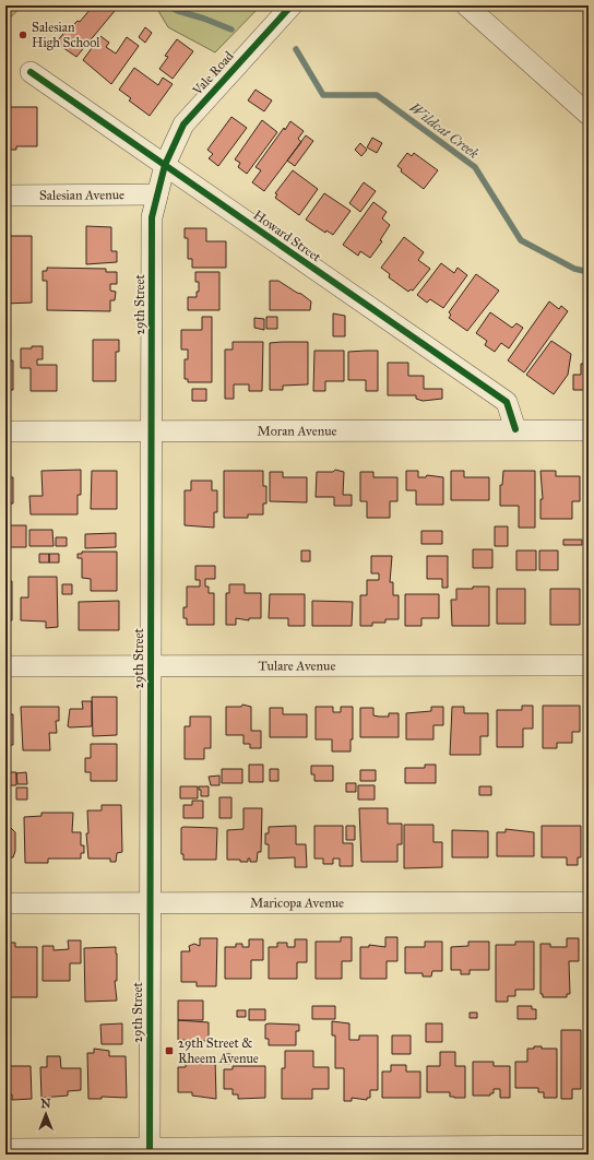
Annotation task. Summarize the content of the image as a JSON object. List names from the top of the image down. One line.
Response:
{"streets":{"street":["Vale Road","Salesian Avenue","Howard Street","29th Street","Moran Avenue","Tulare Avenue","Maricopa Avenue"]},"crossings":[["Vale Road","Howard Street"],["Vale Road","29th Street"],["Salesian Avenue","29th Street"],["Howard Street","29th Street"],["Howard Street","Moran Avenue"],["29th Street","Moran Avenue"],["29th Street","Tulare Avenue"],["29th Street","Maricopa Avenue"]],"water":["Wildcat Creek"],"places":{"other":["Salesian High School"],"transit":["29th Street & Rheem Avenue"]},"north":"top"}
